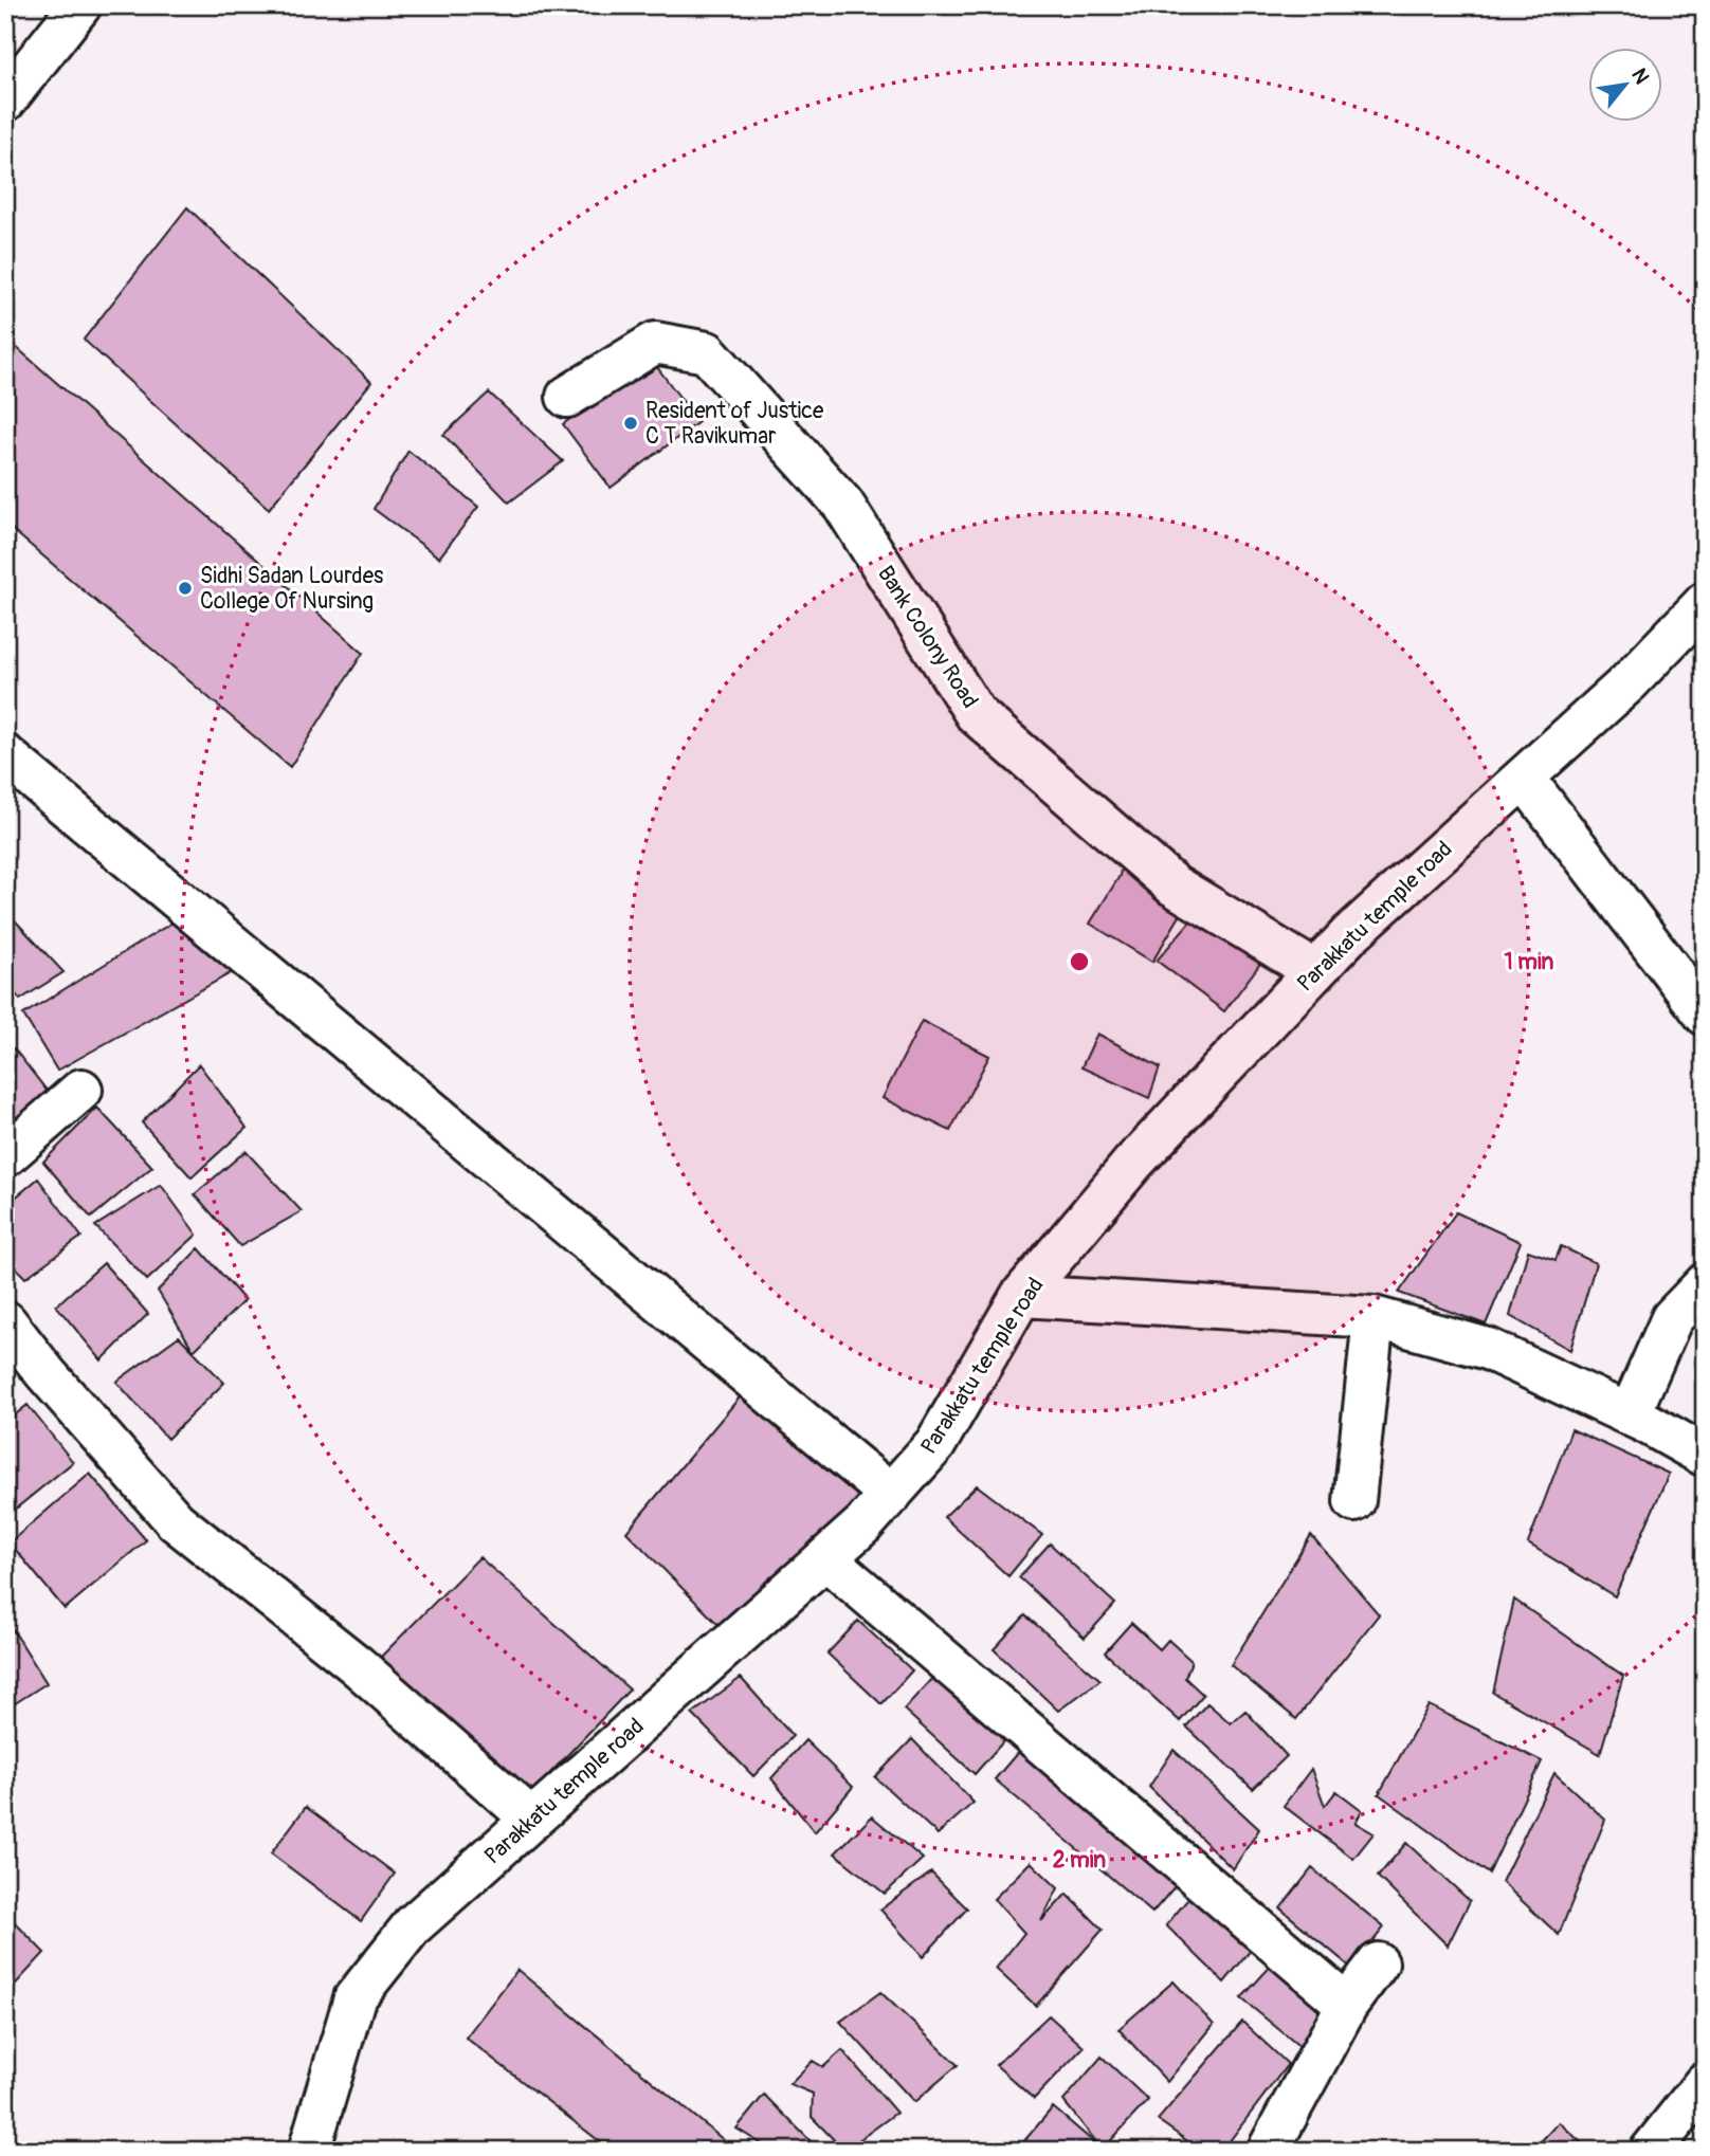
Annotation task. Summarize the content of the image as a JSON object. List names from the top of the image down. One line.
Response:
{"streets":{"street":["Bank Colony Road","Parakkatu temple road"]},"crossings":[["Bank Colony Road","Parakkatu temple road"]],"places":["Resident of Justice C T Ravikumar","Sidhi Sadan Lourdes College Of Nursing"],"north":"top right","rings":["1 min","2 min"]}
